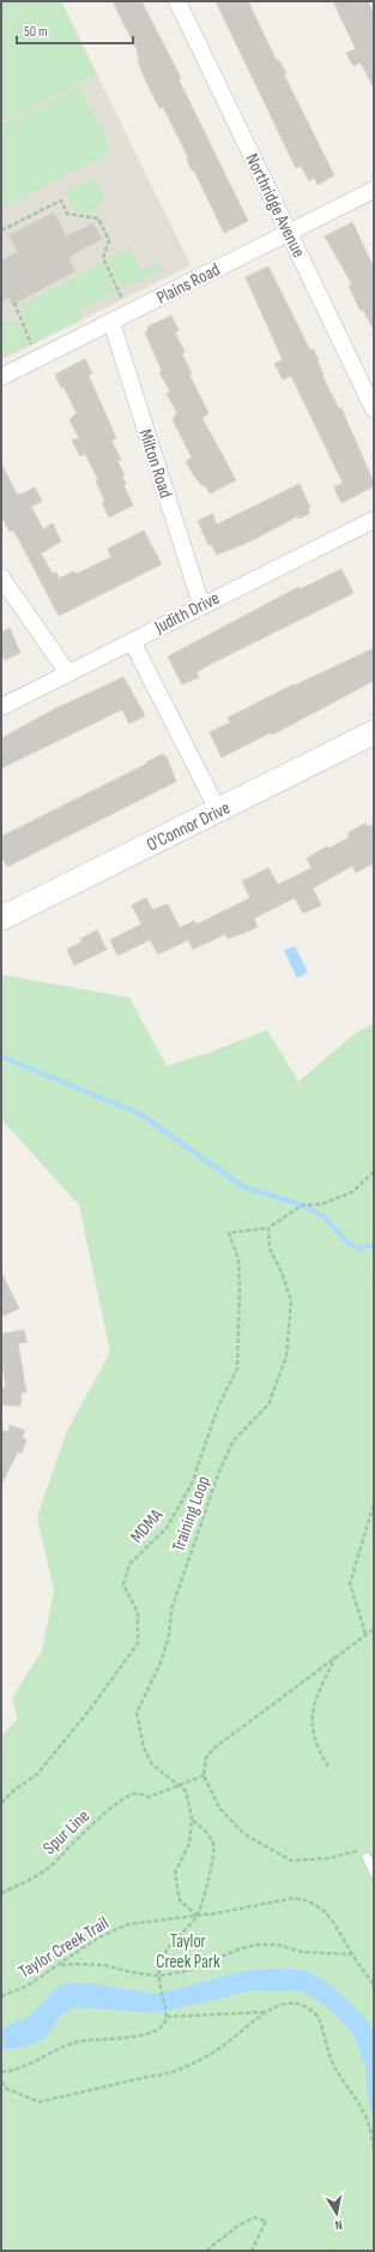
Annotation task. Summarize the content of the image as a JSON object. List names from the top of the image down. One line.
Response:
{"streets":{"main road":["O'Connor Drive"],"street":["Northridge Avenue","Plains Road","Milton Road","Judith Drive"],"path":["Training Loop","MDMA","Spur Line","Taylor Creek Trail"]},"crossings":[["Northridge Avenue","Plains Road"],["Plains Road","Milton Road"],["Milton Road","Judith Drive"],["Training Loop","MDMA"],["Training Loop","Spur Line"],["Training Loop","Taylor Creek Trail"]],"parks":["Taylor Creek Park"],"scale_bar":"50 m","north":"bottom"}
